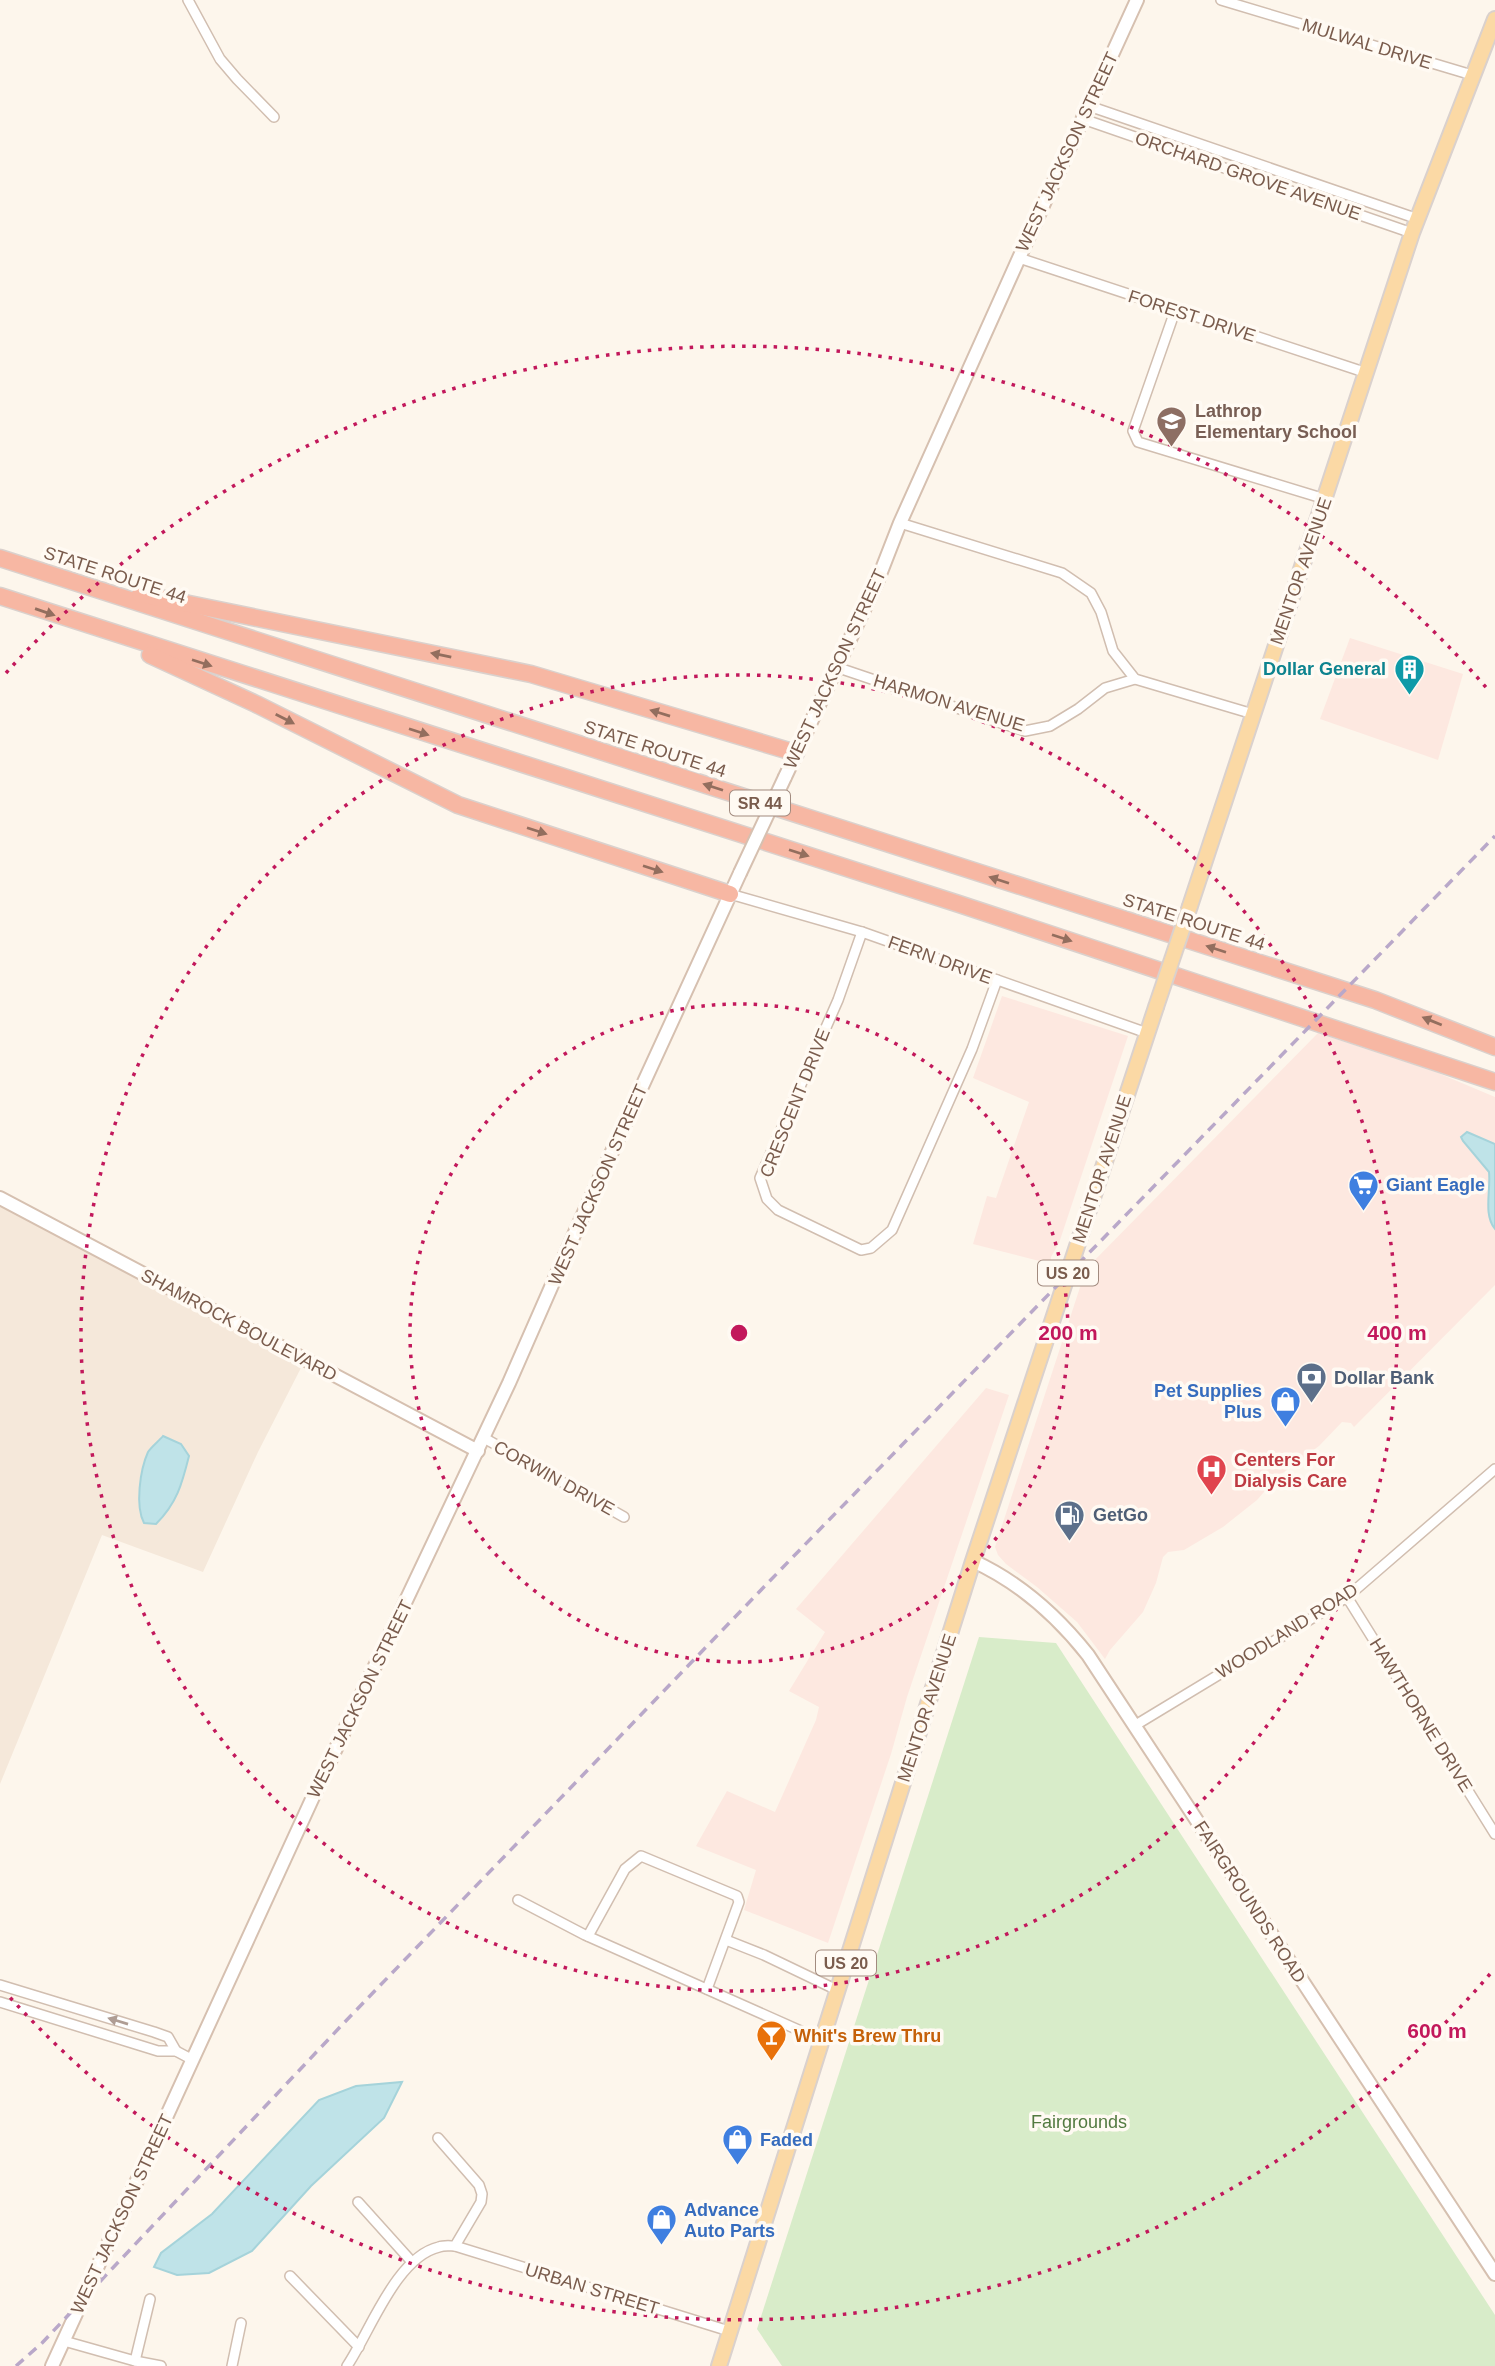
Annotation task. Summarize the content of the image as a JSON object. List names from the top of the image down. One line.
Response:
{"streets":{"highway":["STATE ROUTE 44","SR 44"],"main road":["MENTOR AVENUE","US 20"],"street":["MULWAL DRIVE","WEST JACKSON STREET","ORCHARD GROVE AVENUE","FOREST DRIVE","HARMON AVENUE","FERN DRIVE","CRESCENT DRIVE","SHAMROCK BOULEVARD","CORWIN DRIVE","WOODLAND ROAD","HAWTHORNE DRIVE","FAIRGROUNDS ROAD","URBAN STREET"]},"crossings":[["MULWAL DRIVE","MENTOR AVENUE"],["WEST JACKSON STREET","ORCHARD GROVE AVENUE"],["WEST JACKSON STREET","FOREST DRIVE"],["WEST JACKSON STREET","HARMON AVENUE"],["WEST JACKSON STREET","FERN DRIVE"],["WEST JACKSON STREET","SHAMROCK BOULEVARD"],["WEST JACKSON STREET","CORWIN DRIVE"],["ORCHARD GROVE AVENUE","MENTOR AVENUE"],["FOREST DRIVE","MENTOR AVENUE"],["MENTOR AVENUE","FERN DRIVE"],["MENTOR AVENUE","FAIRGROUNDS ROAD"],["MENTOR AVENUE","URBAN STREET"],["FERN DRIVE","CRESCENT DRIVE"],["WOODLAND ROAD","HAWTHORNE DRIVE"],["WOODLAND ROAD","FAIRGROUNDS ROAD"]],"parks":["Fairgrounds"],"places":{"school or university":["Lathrop Elementary School"],"building":["Dollar General"],"supermarket":["Giant Eagle"],"bank":["Dollar Bank"],"shop":["Pet Supplies Plus","Faded","Advance Auto Parts"],"hospital":["Centers For Dialysis Care"],"fuel station":["GetGo"],"bar":["Whit's Brew Thru"]},"rings":["200 m","400 m","600 m"]}
